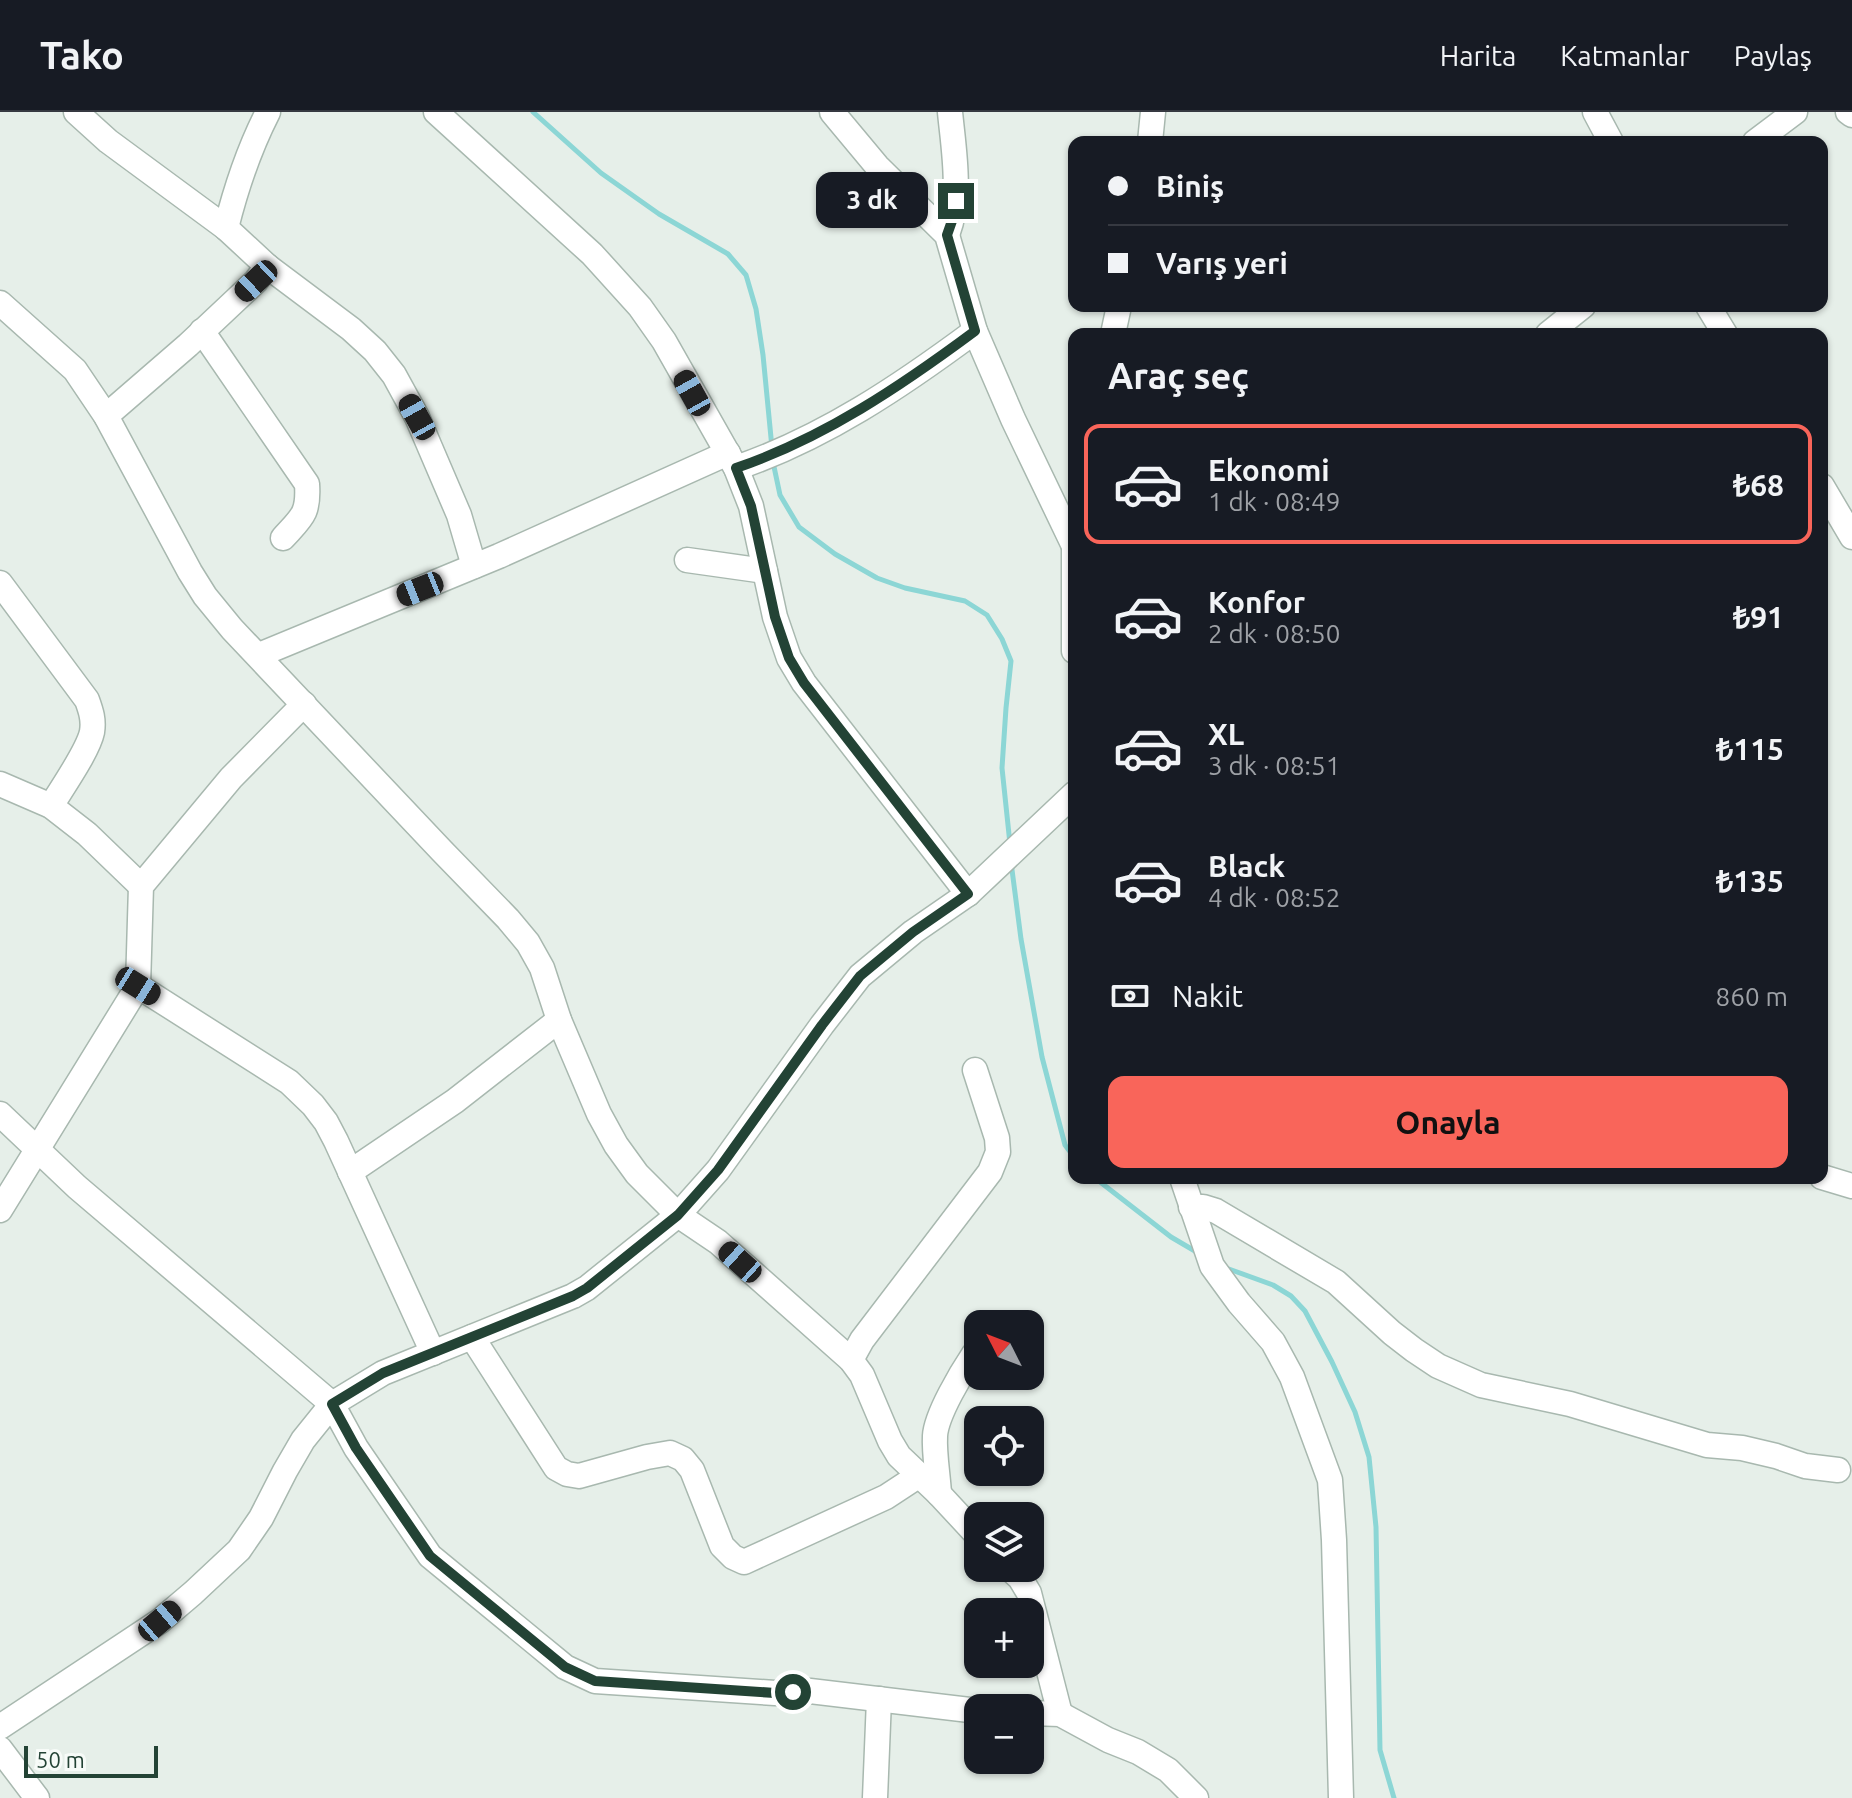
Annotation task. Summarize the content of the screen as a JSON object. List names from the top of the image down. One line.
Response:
{"scale_bar":"50 m","north":"top left","page":{"header":"Tako","nav":["Harita","Katmanlar","Paylaş"],"banner":["Biniş","Varış yeri"],"bubble":"3 dk","heading":"Araç seç","list":[{"name":"Ekonomi","note":"1 dk · 08:49","value":"₺68"},{"name":"Konfor","note":"2 dk · 08:50","value":"₺91"},{"name":"XL","note":"3 dk · 08:51","value":"₺115"},{"name":"Black","note":"4 dk · 08:52","value":"₺135"}],"pay":["Nakit","860 m"],"buttons":"Onayla","map_buttons":["+","−"],"scale":"50 m"}}
